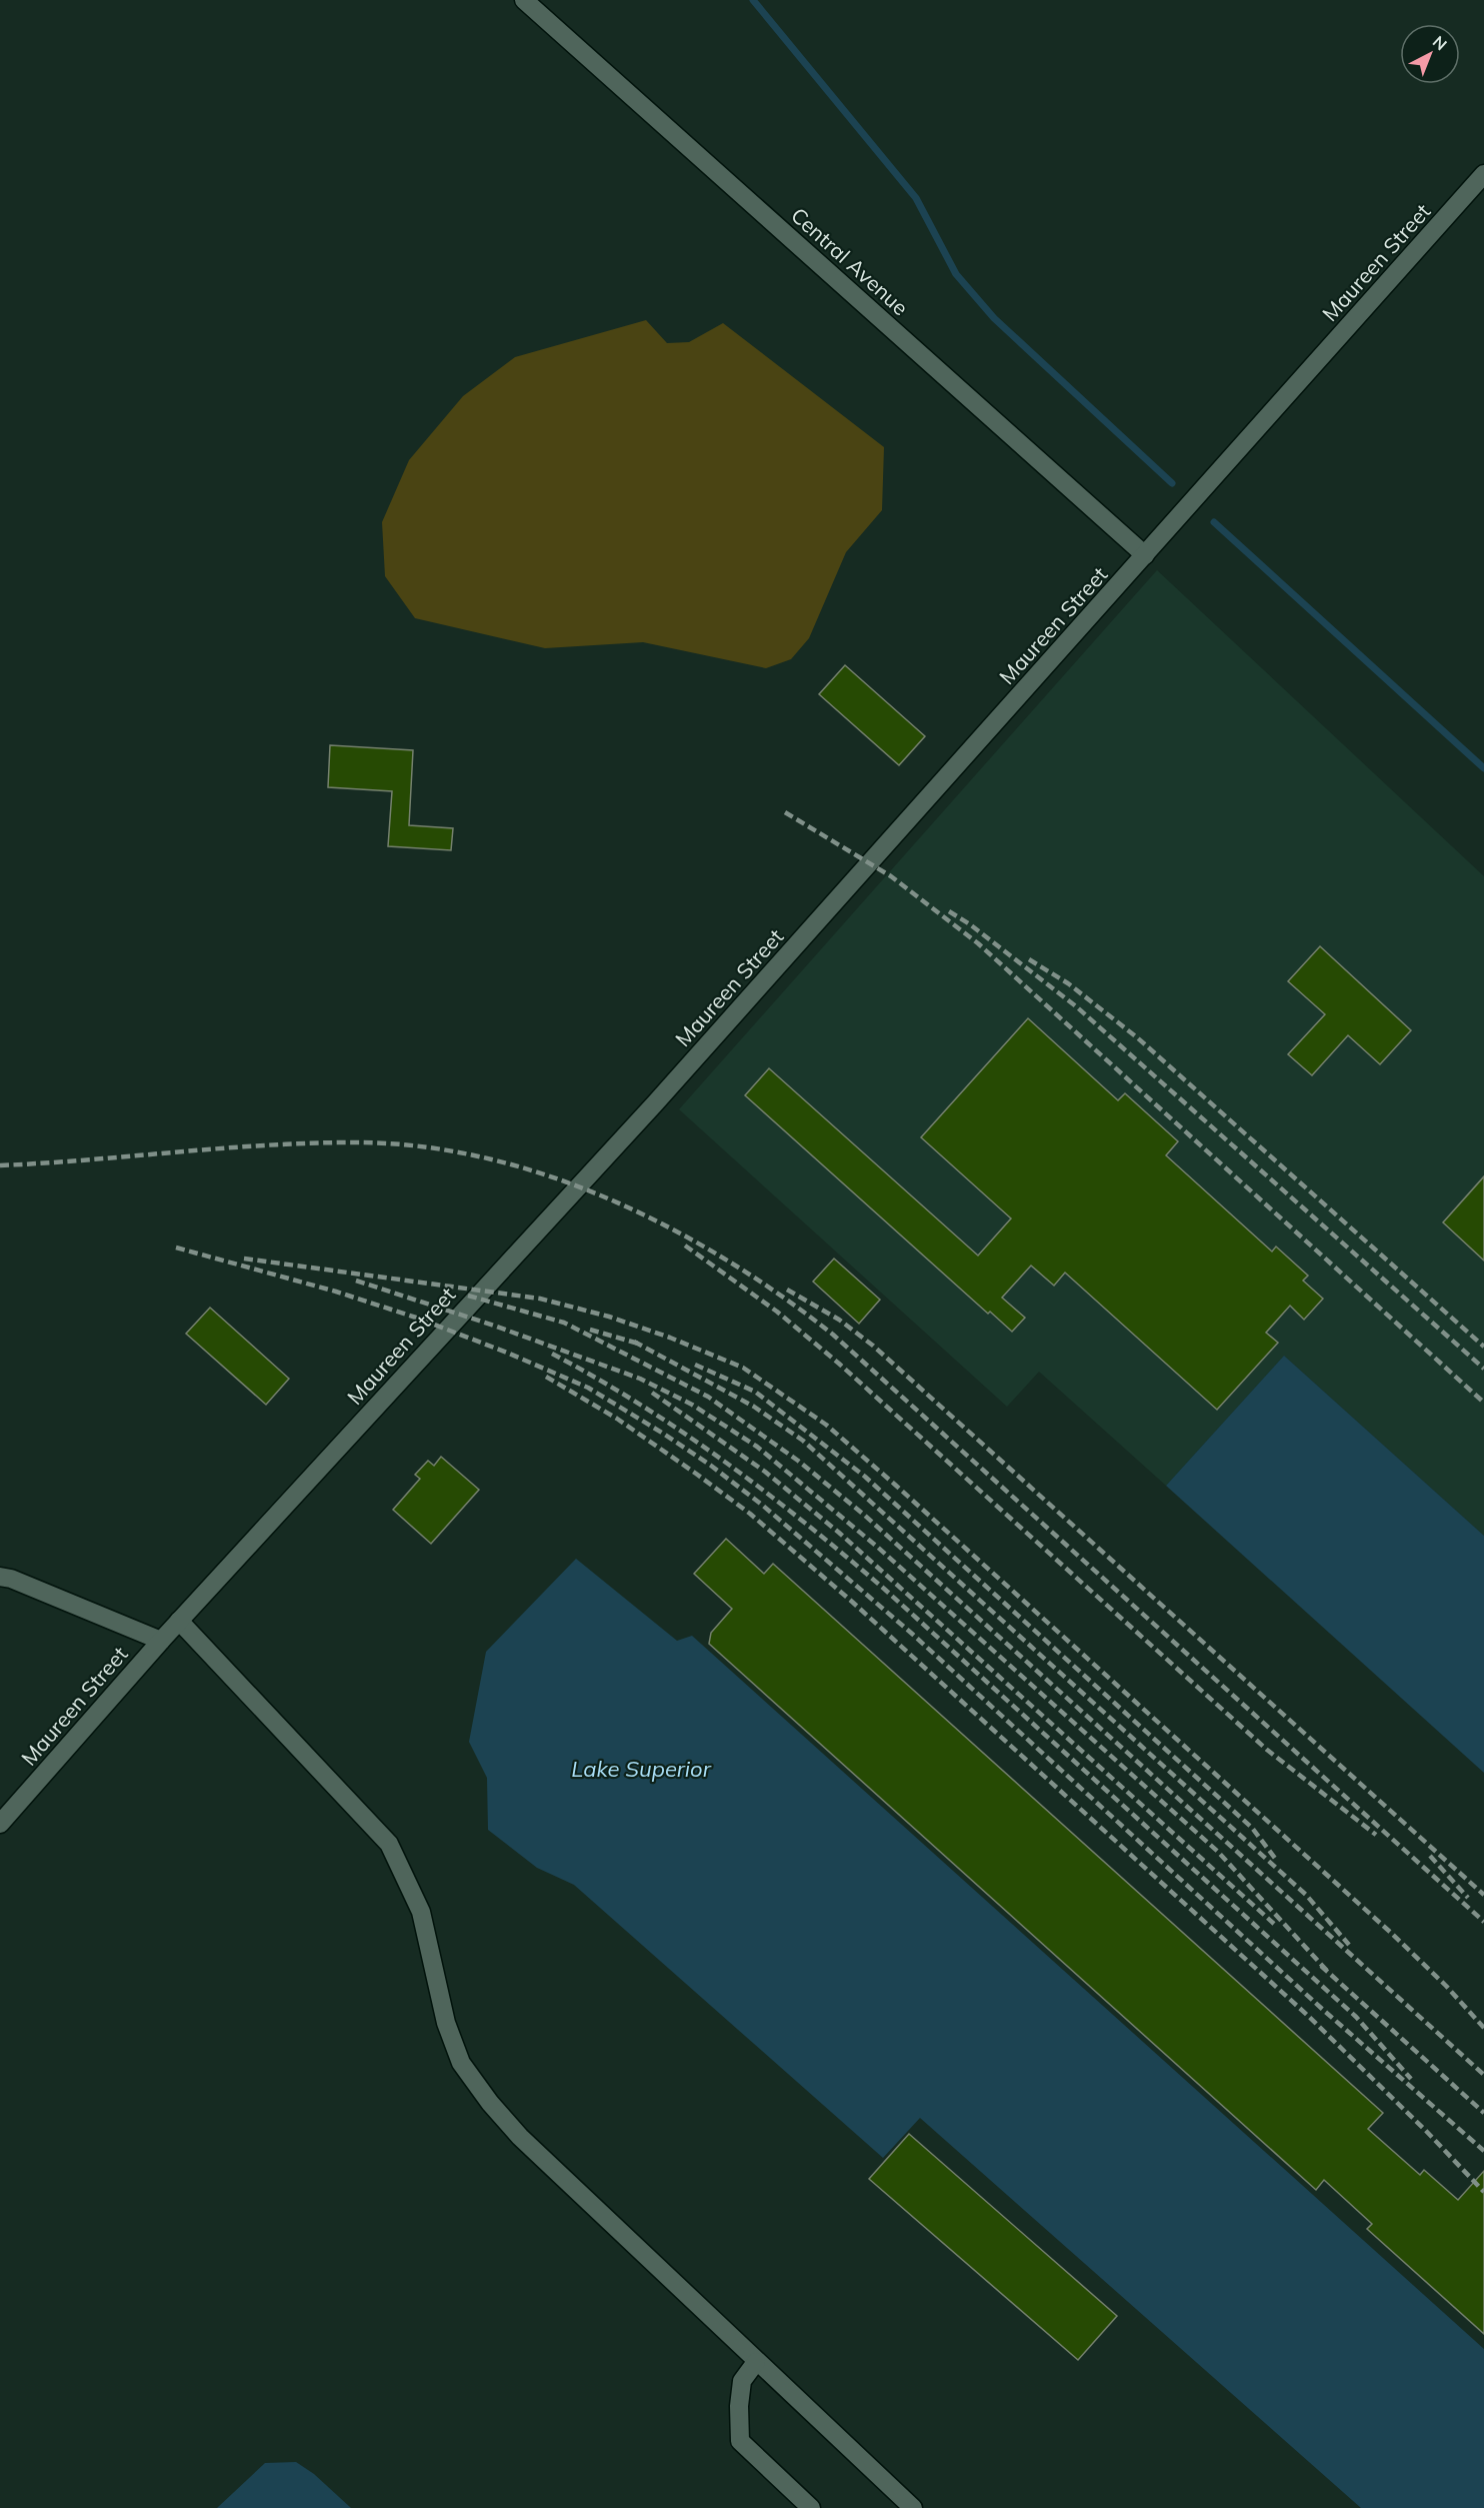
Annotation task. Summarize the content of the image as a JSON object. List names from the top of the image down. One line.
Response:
{"streets":{"street":["Central Avenue","Maureen Street"]},"crossings":[["Central Avenue","Maureen Street"]],"water":["Lake Superior"],"north":"top right"}
